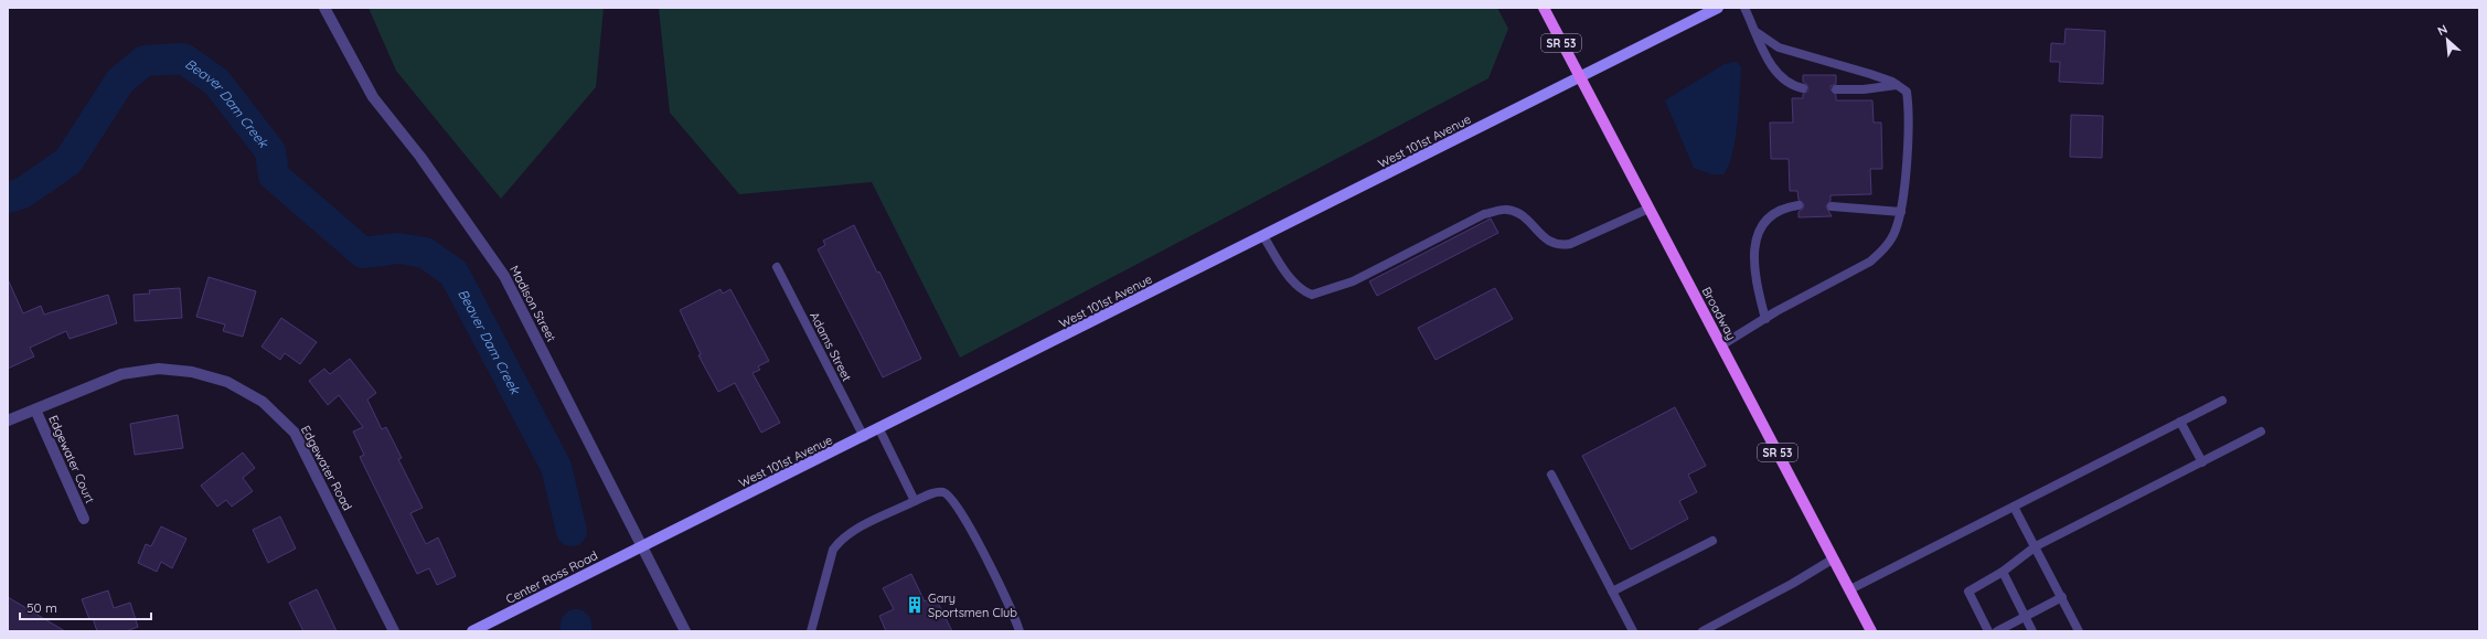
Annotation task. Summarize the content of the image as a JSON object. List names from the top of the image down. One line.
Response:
{"streets":{"main road":["SR 53","Broadway"],"street":["West 101st Avenue","Madison Street","Edgewater Court","Edgewater Road","Center Ross Road"],"lane":["Adams Street"]},"crossings":[["West 101st Avenue","Madison Street"],["West 101st Avenue","Broadway"],["West 101st Avenue","Adams Street"],["West 101st Avenue","Center Ross Road"],["Madison Street","Center Ross Road"],["Edgewater Court","Edgewater Road"]],"water":["Beaver Dam Creek"],"places":{"building":["Gary Sportsmen Club"]},"scale_bar":"50 m","north":"top left"}
